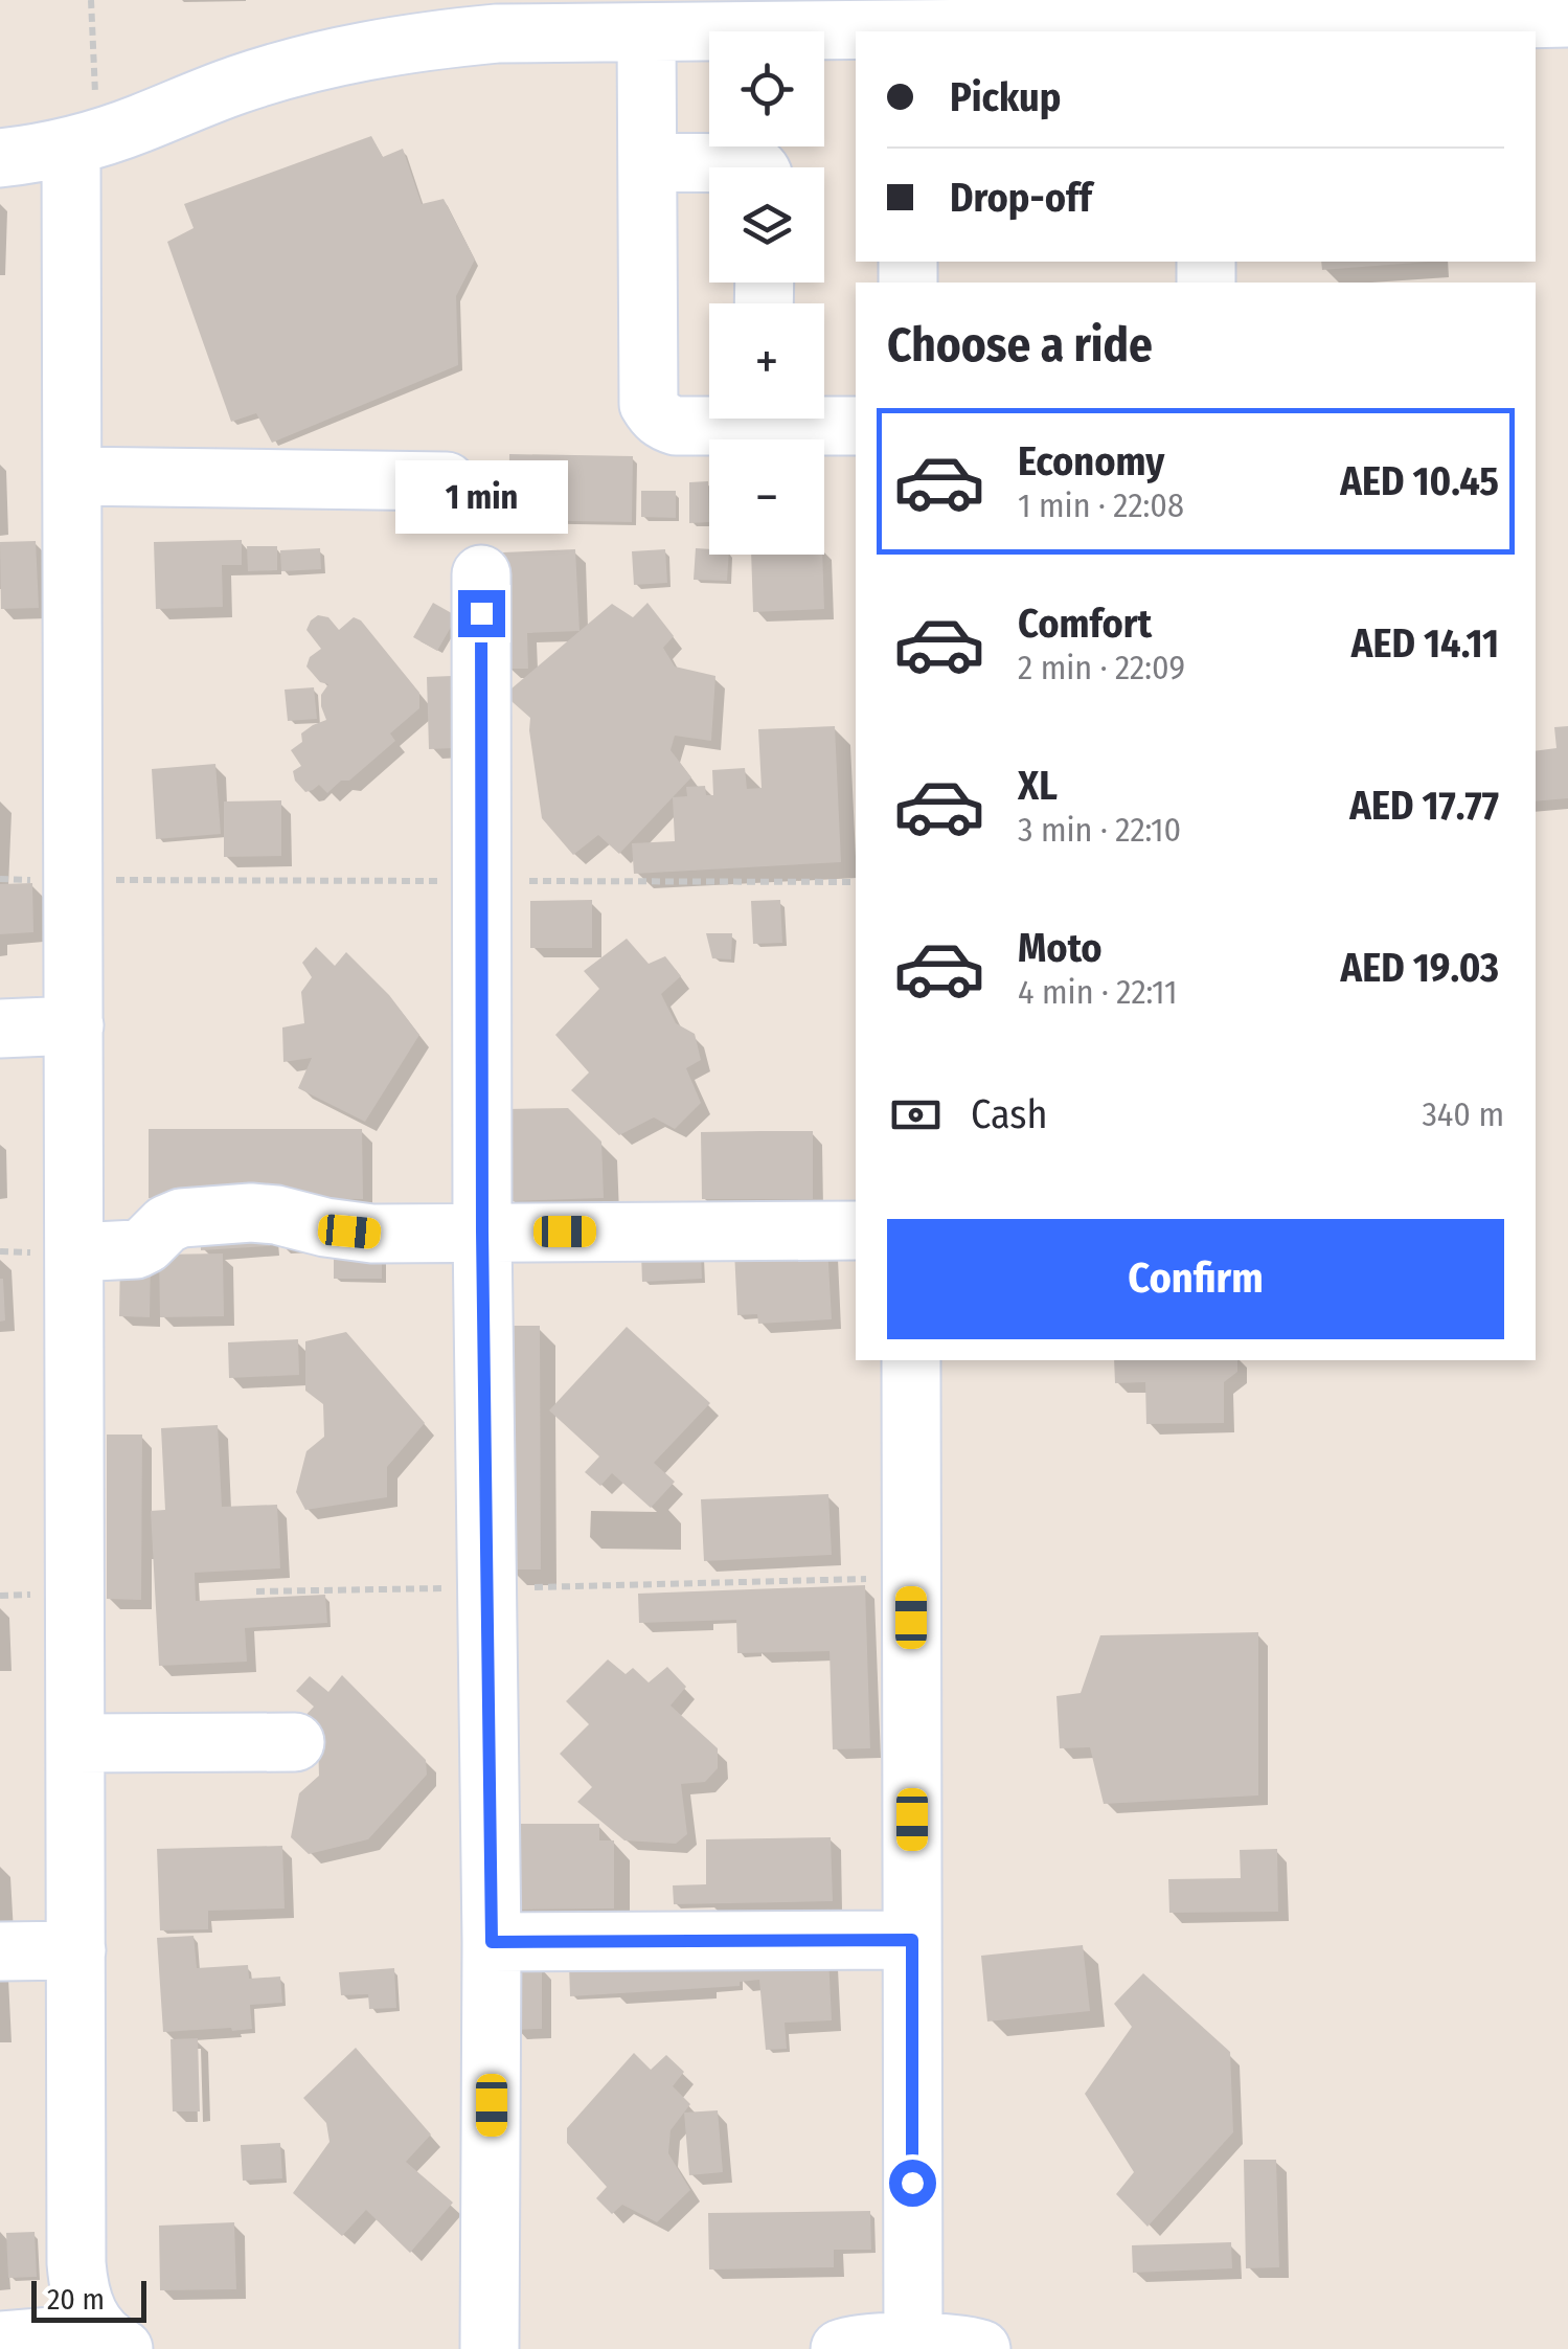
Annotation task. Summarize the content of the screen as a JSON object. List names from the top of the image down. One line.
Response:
{"scale_bar":"20 m","page":{"map_buttons":["+","−"],"banner":["Pickup","Drop-off"],"heading":"Choose a ride","list":[{"name":"Economy","note":"1 min · 22:08","value":"AED 10.45"},{"name":"Comfort","note":"2 min · 22:09","value":"AED 14.11"},{"name":"XL","note":"3 min · 22:10","value":"AED 17.77"},{"name":"Moto","note":"4 min · 22:11","value":"AED 19.03"}],"bubble":"1 min","pay":["Cash","340 m"],"buttons":"Confirm","scale":"20 m"}}
